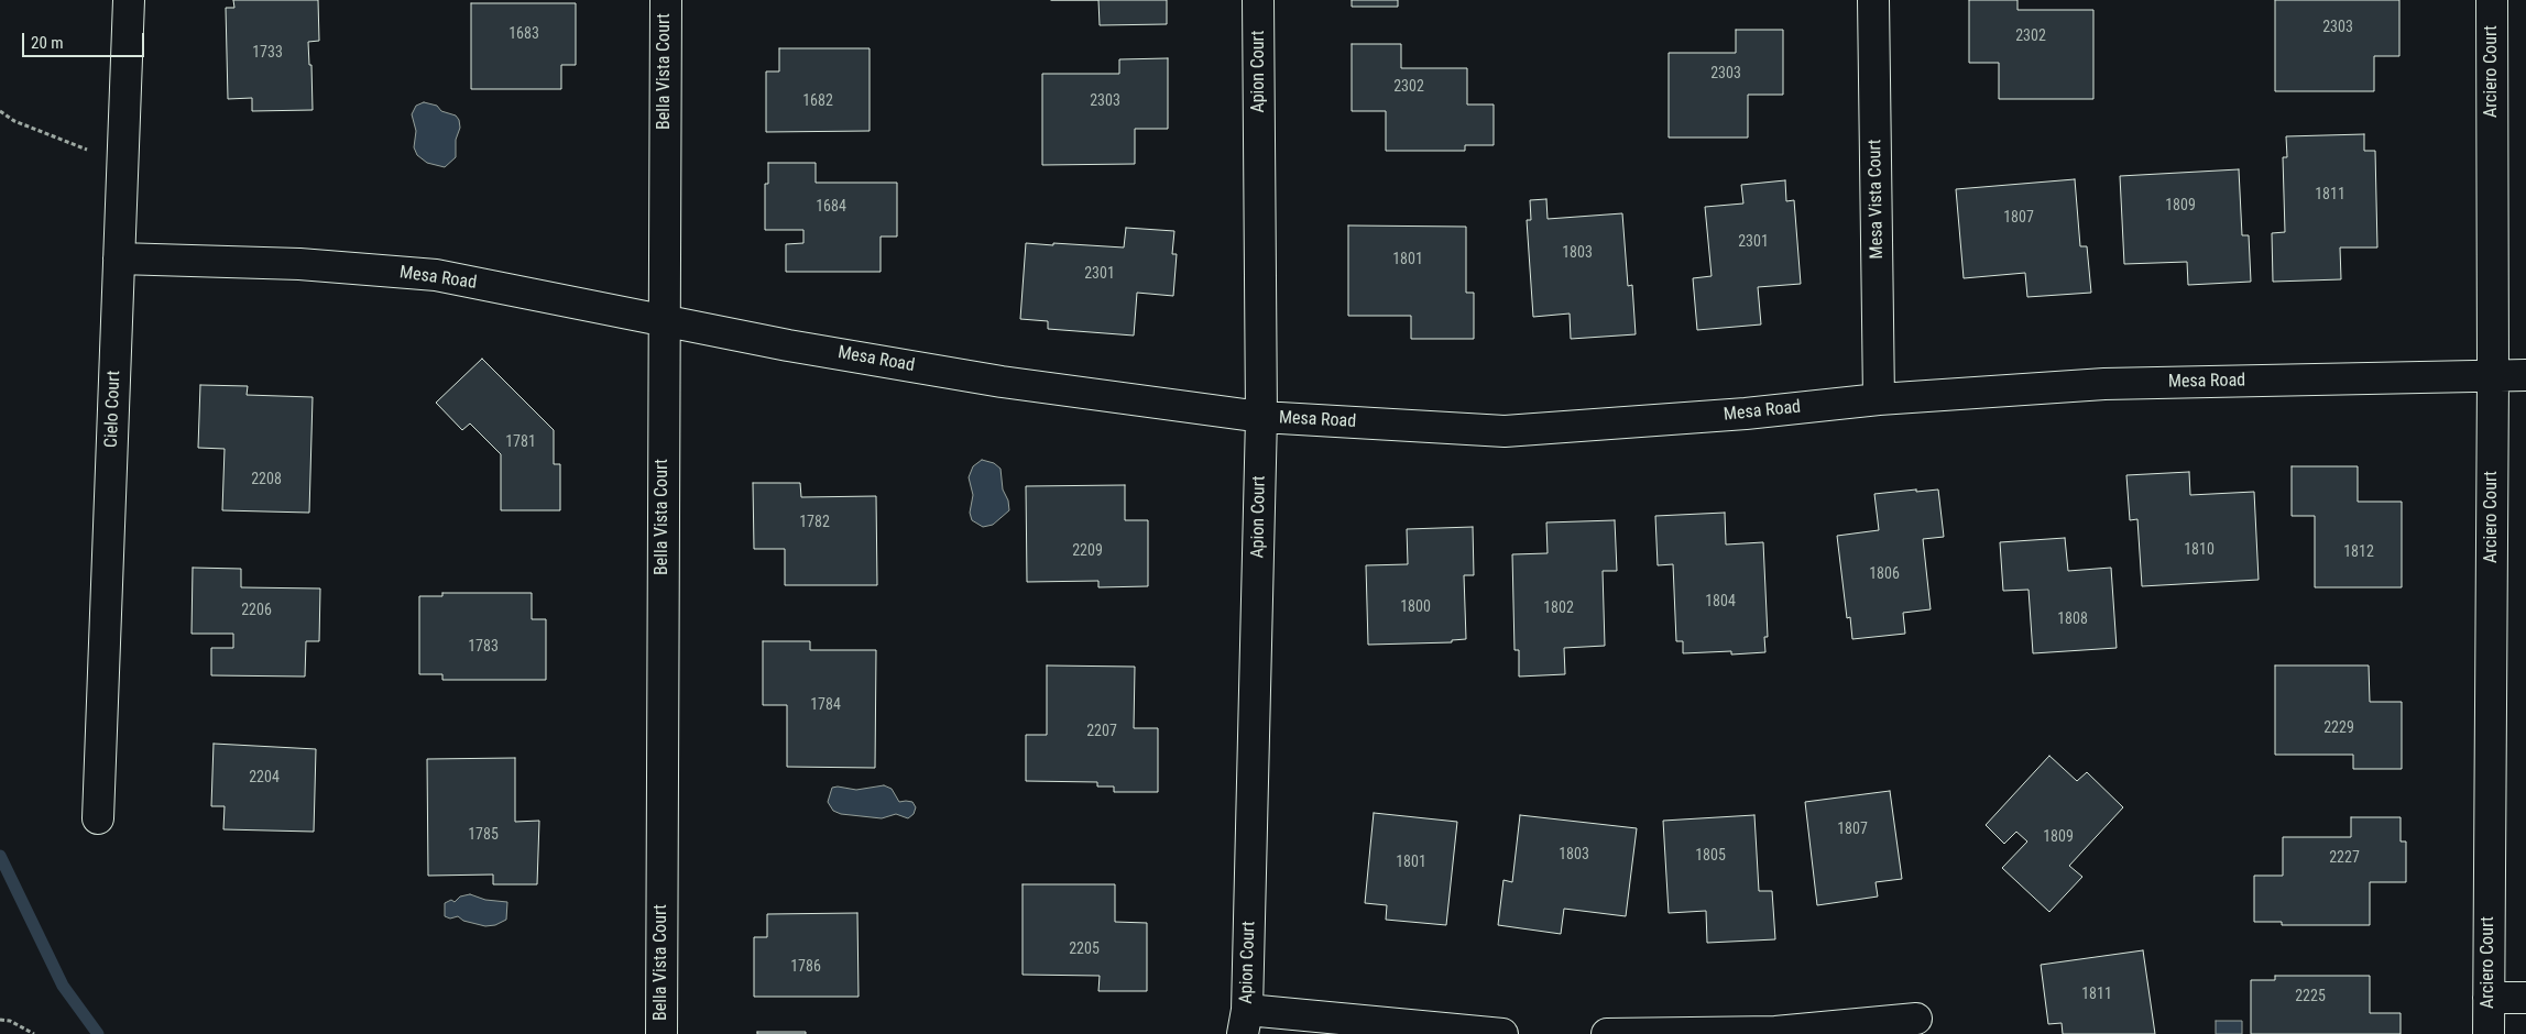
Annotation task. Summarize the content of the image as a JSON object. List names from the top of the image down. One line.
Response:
{"streets":{"street":["Bella Vista Court","Apion Court","Arciero Court","Mesa Vista Court","Mesa Road","Cielo Court"]},"crossings":[["Bella Vista Court","Mesa Road"],["Apion Court","Mesa Road"],["Arciero Court","Mesa Road"],["Mesa Vista Court","Mesa Road"],["Mesa Road","Cielo Court"]],"house_numbers":["2303","1683","2302","1733","2303","2302","1682","2303","1811","1809","1684","1807","2301","1803","1801","2301","1781","2208","1782","1810","2209","1812","1806","1804","1800","1802","2206","1808","1783","1784","2229","2207","2204","1807","1785","1809","1803","1805","2227","1801","2205","1786","1811","2225"],"scale_bar":"20 m"}
